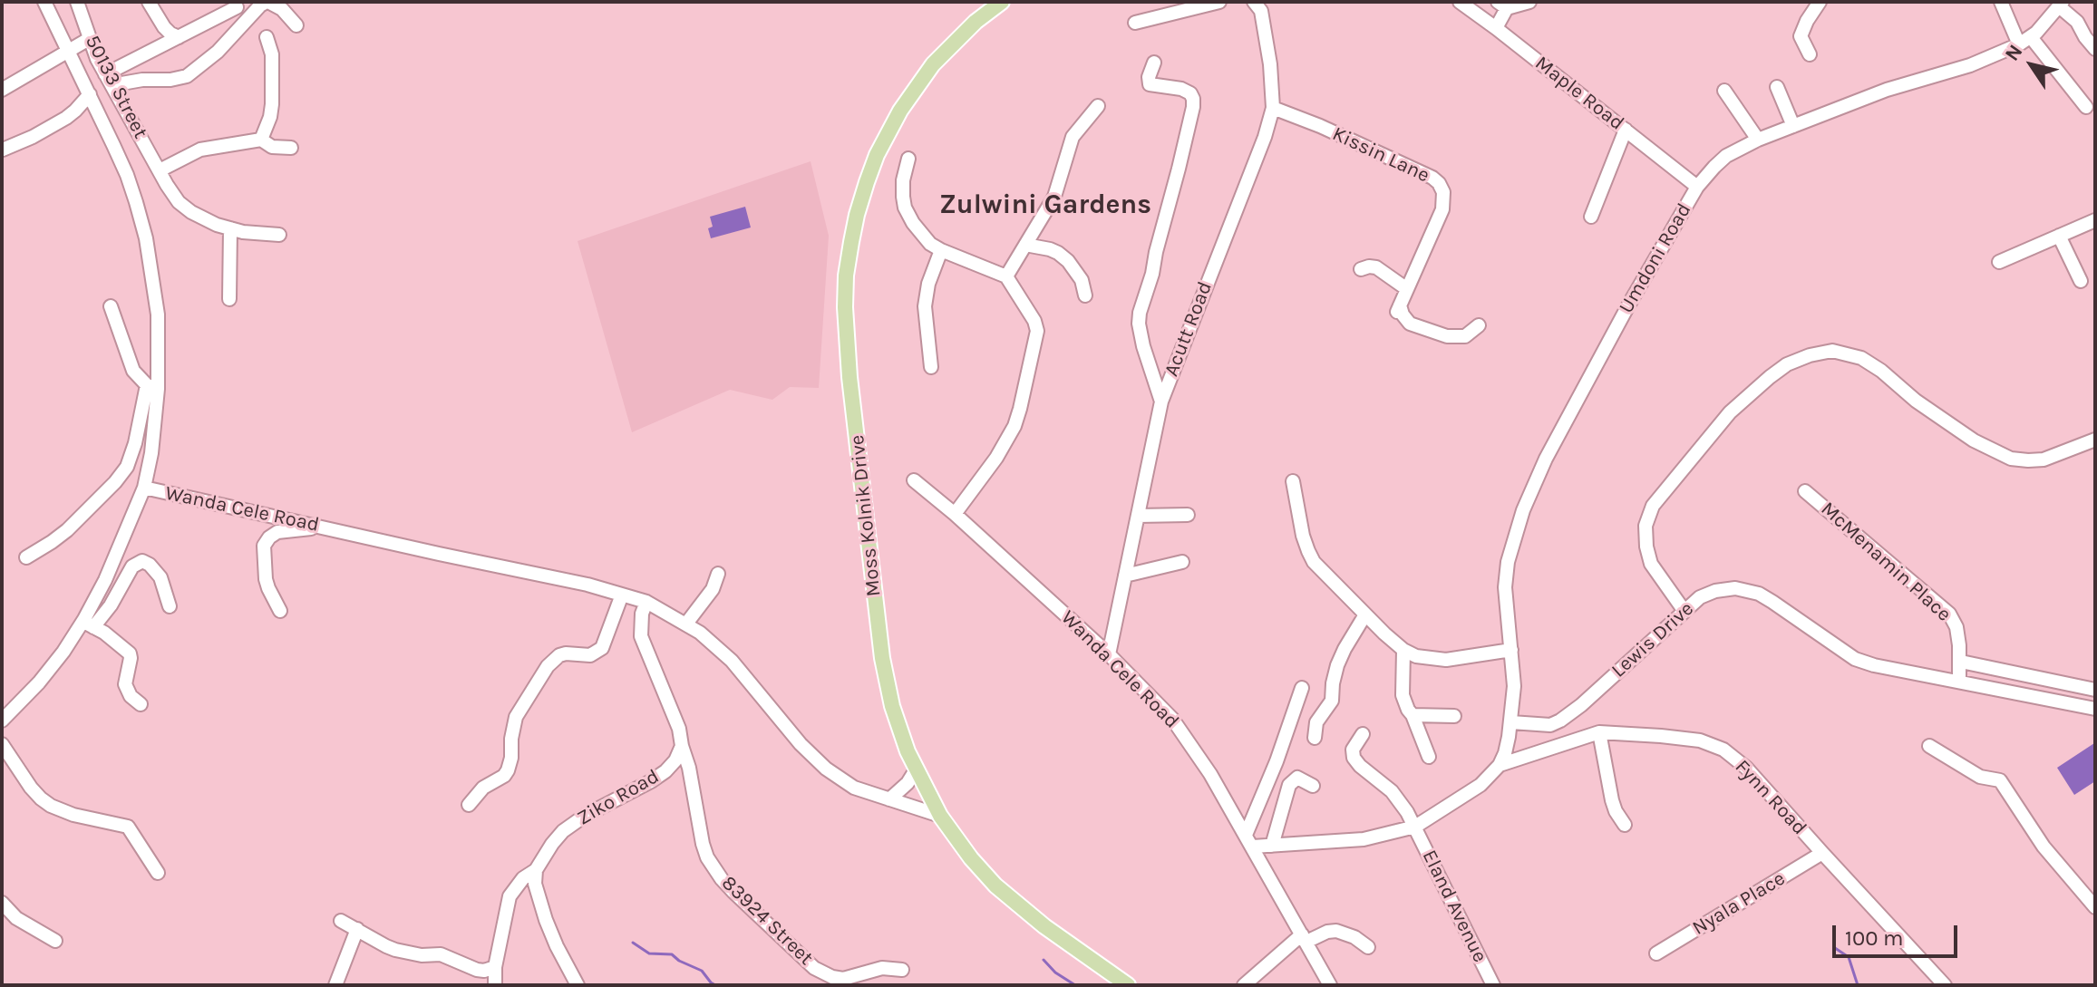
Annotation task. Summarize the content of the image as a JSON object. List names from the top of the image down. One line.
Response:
{"streets":{"main road":["Moss Kolnik Drive"],"street":["50133 Street","Maple Road","Kissin Lane","Umdoni Road","Acutt Road","Wanda Cele Road","McMenamin Place","Lewis Drive","Ziko Road","Fynn Road","Nyala Place","Eland Avenue","83924 Street"]},"crossings":[["Maple Road","Umdoni Road"],["Kissin Lane","Acutt Road"],["Umdoni Road","Lewis Drive"],["Acutt Road","Wanda Cele Road"],["Wanda Cele Road","Moss Kolnik Drive"],["McMenamin Place","Lewis Drive"],["Ziko Road","83924 Street"],["Fynn Road","Nyala Place"]],"districts":["Zulwini Gardens"],"scale_bar":"100 m","north":"top left"}
